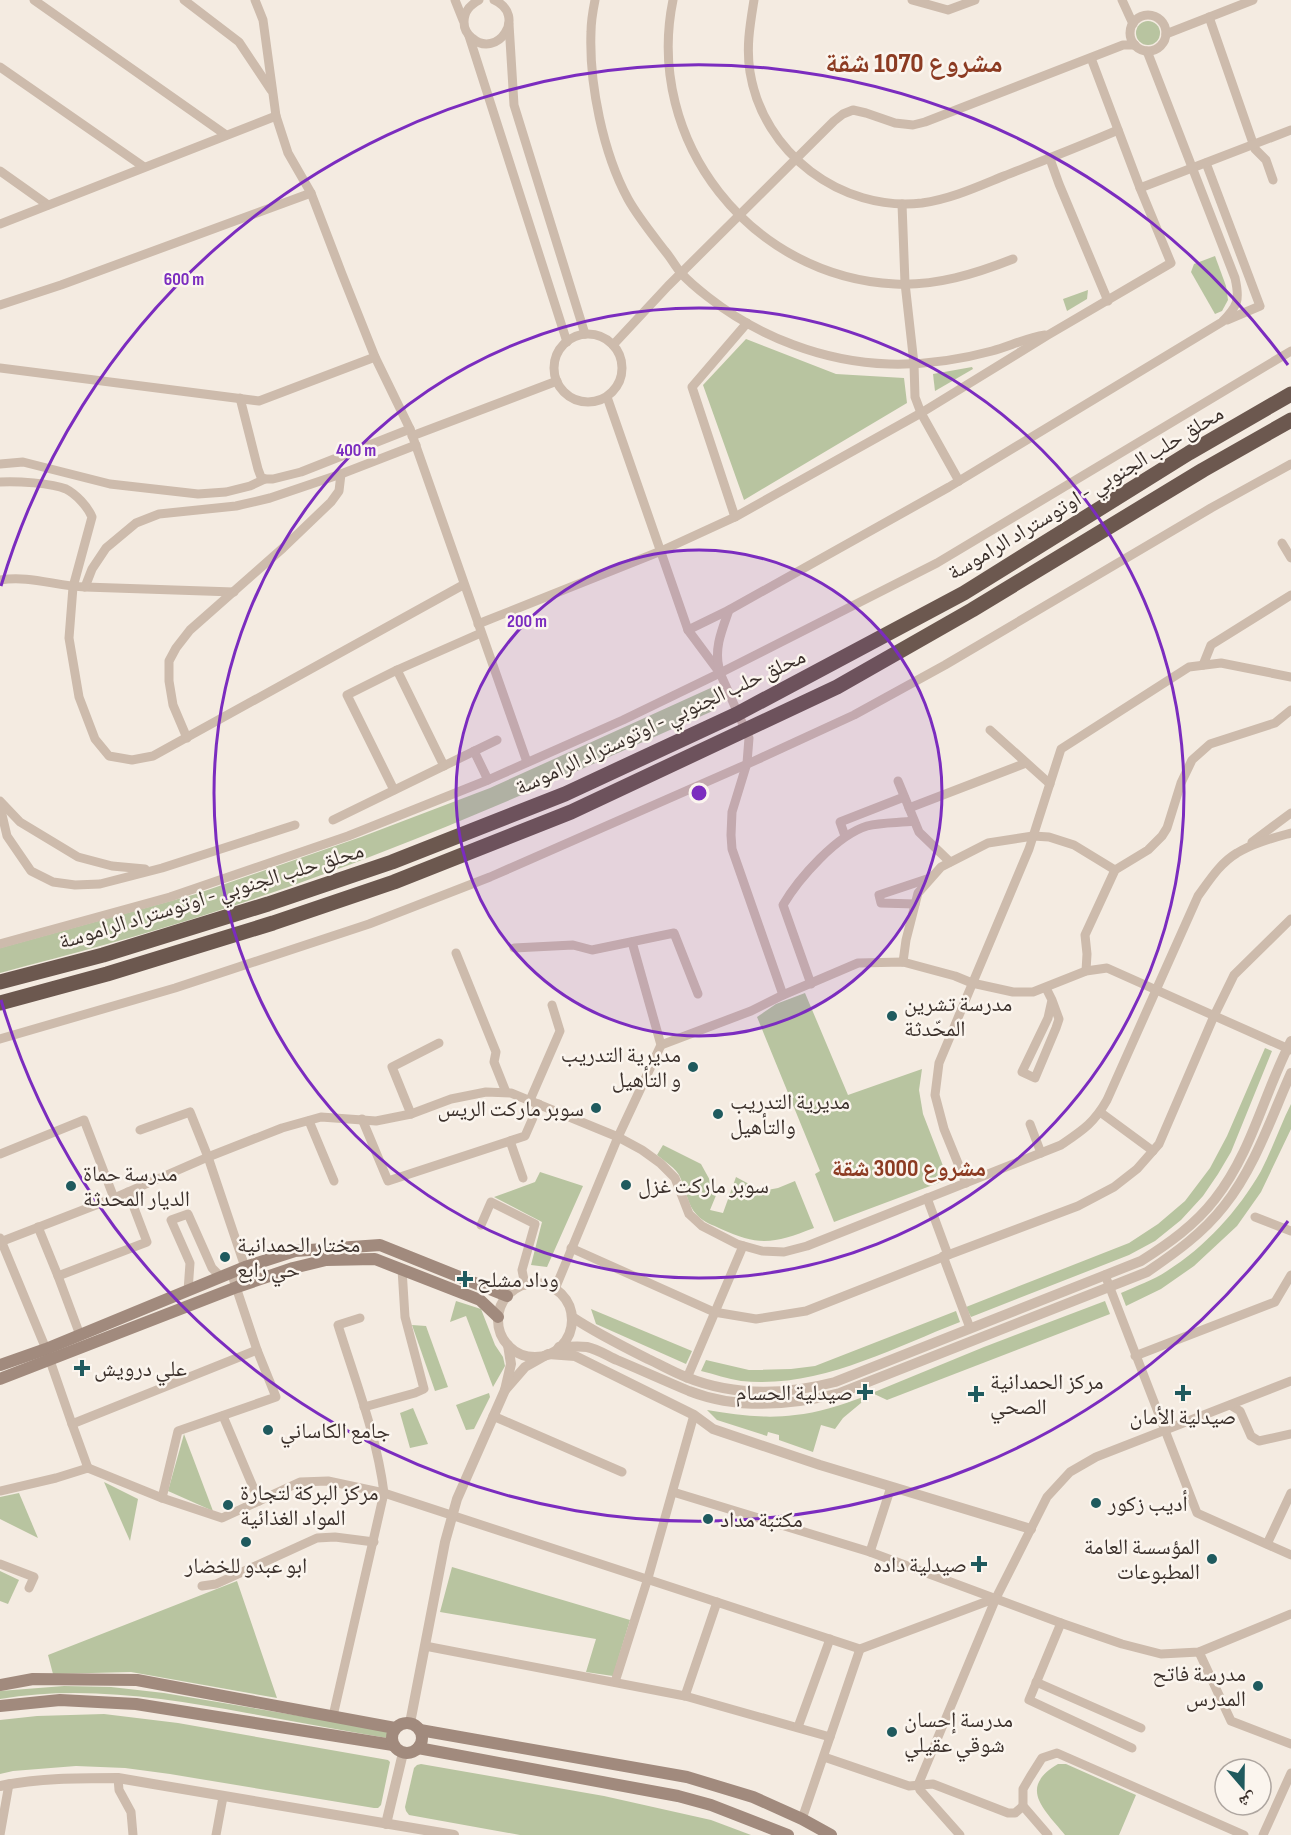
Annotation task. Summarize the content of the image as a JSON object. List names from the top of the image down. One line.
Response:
{"streets":{"highway":["محلق حلب الجنوبي - اوتوستراد الراموسة"]},"districts":["مشروع 1070 شقة","مشروع 3000 شقة"],"places":{"other":["مدرسة تشرين المحّدثة","مديرية التدريب و التأهيل","سوبر ماركت الريس","مديرية التدريب والتأهيل","سوبر ماركت غزل","مدرسة حماة الديار المحدثة","مختار الحمدانية حي رابع","جامع الكاساني","أديب زكور","مركز البركة لتجارة المواد الغذائية","مكتبة مداد","ابو عبدو للخضار","المؤسسة العامة المطبوعات","مدرسة فاتح المدرس","مدرسة إحسان شوقي عقيلي"],"health":["وداد مشلح","علي درويش","صيدلية الحسام","صيدلية الأمان","مركز الحمدانية الصحي","صيدلية داده"]},"north":"bottom","rings":["600 m","400 m","200 m"]}
